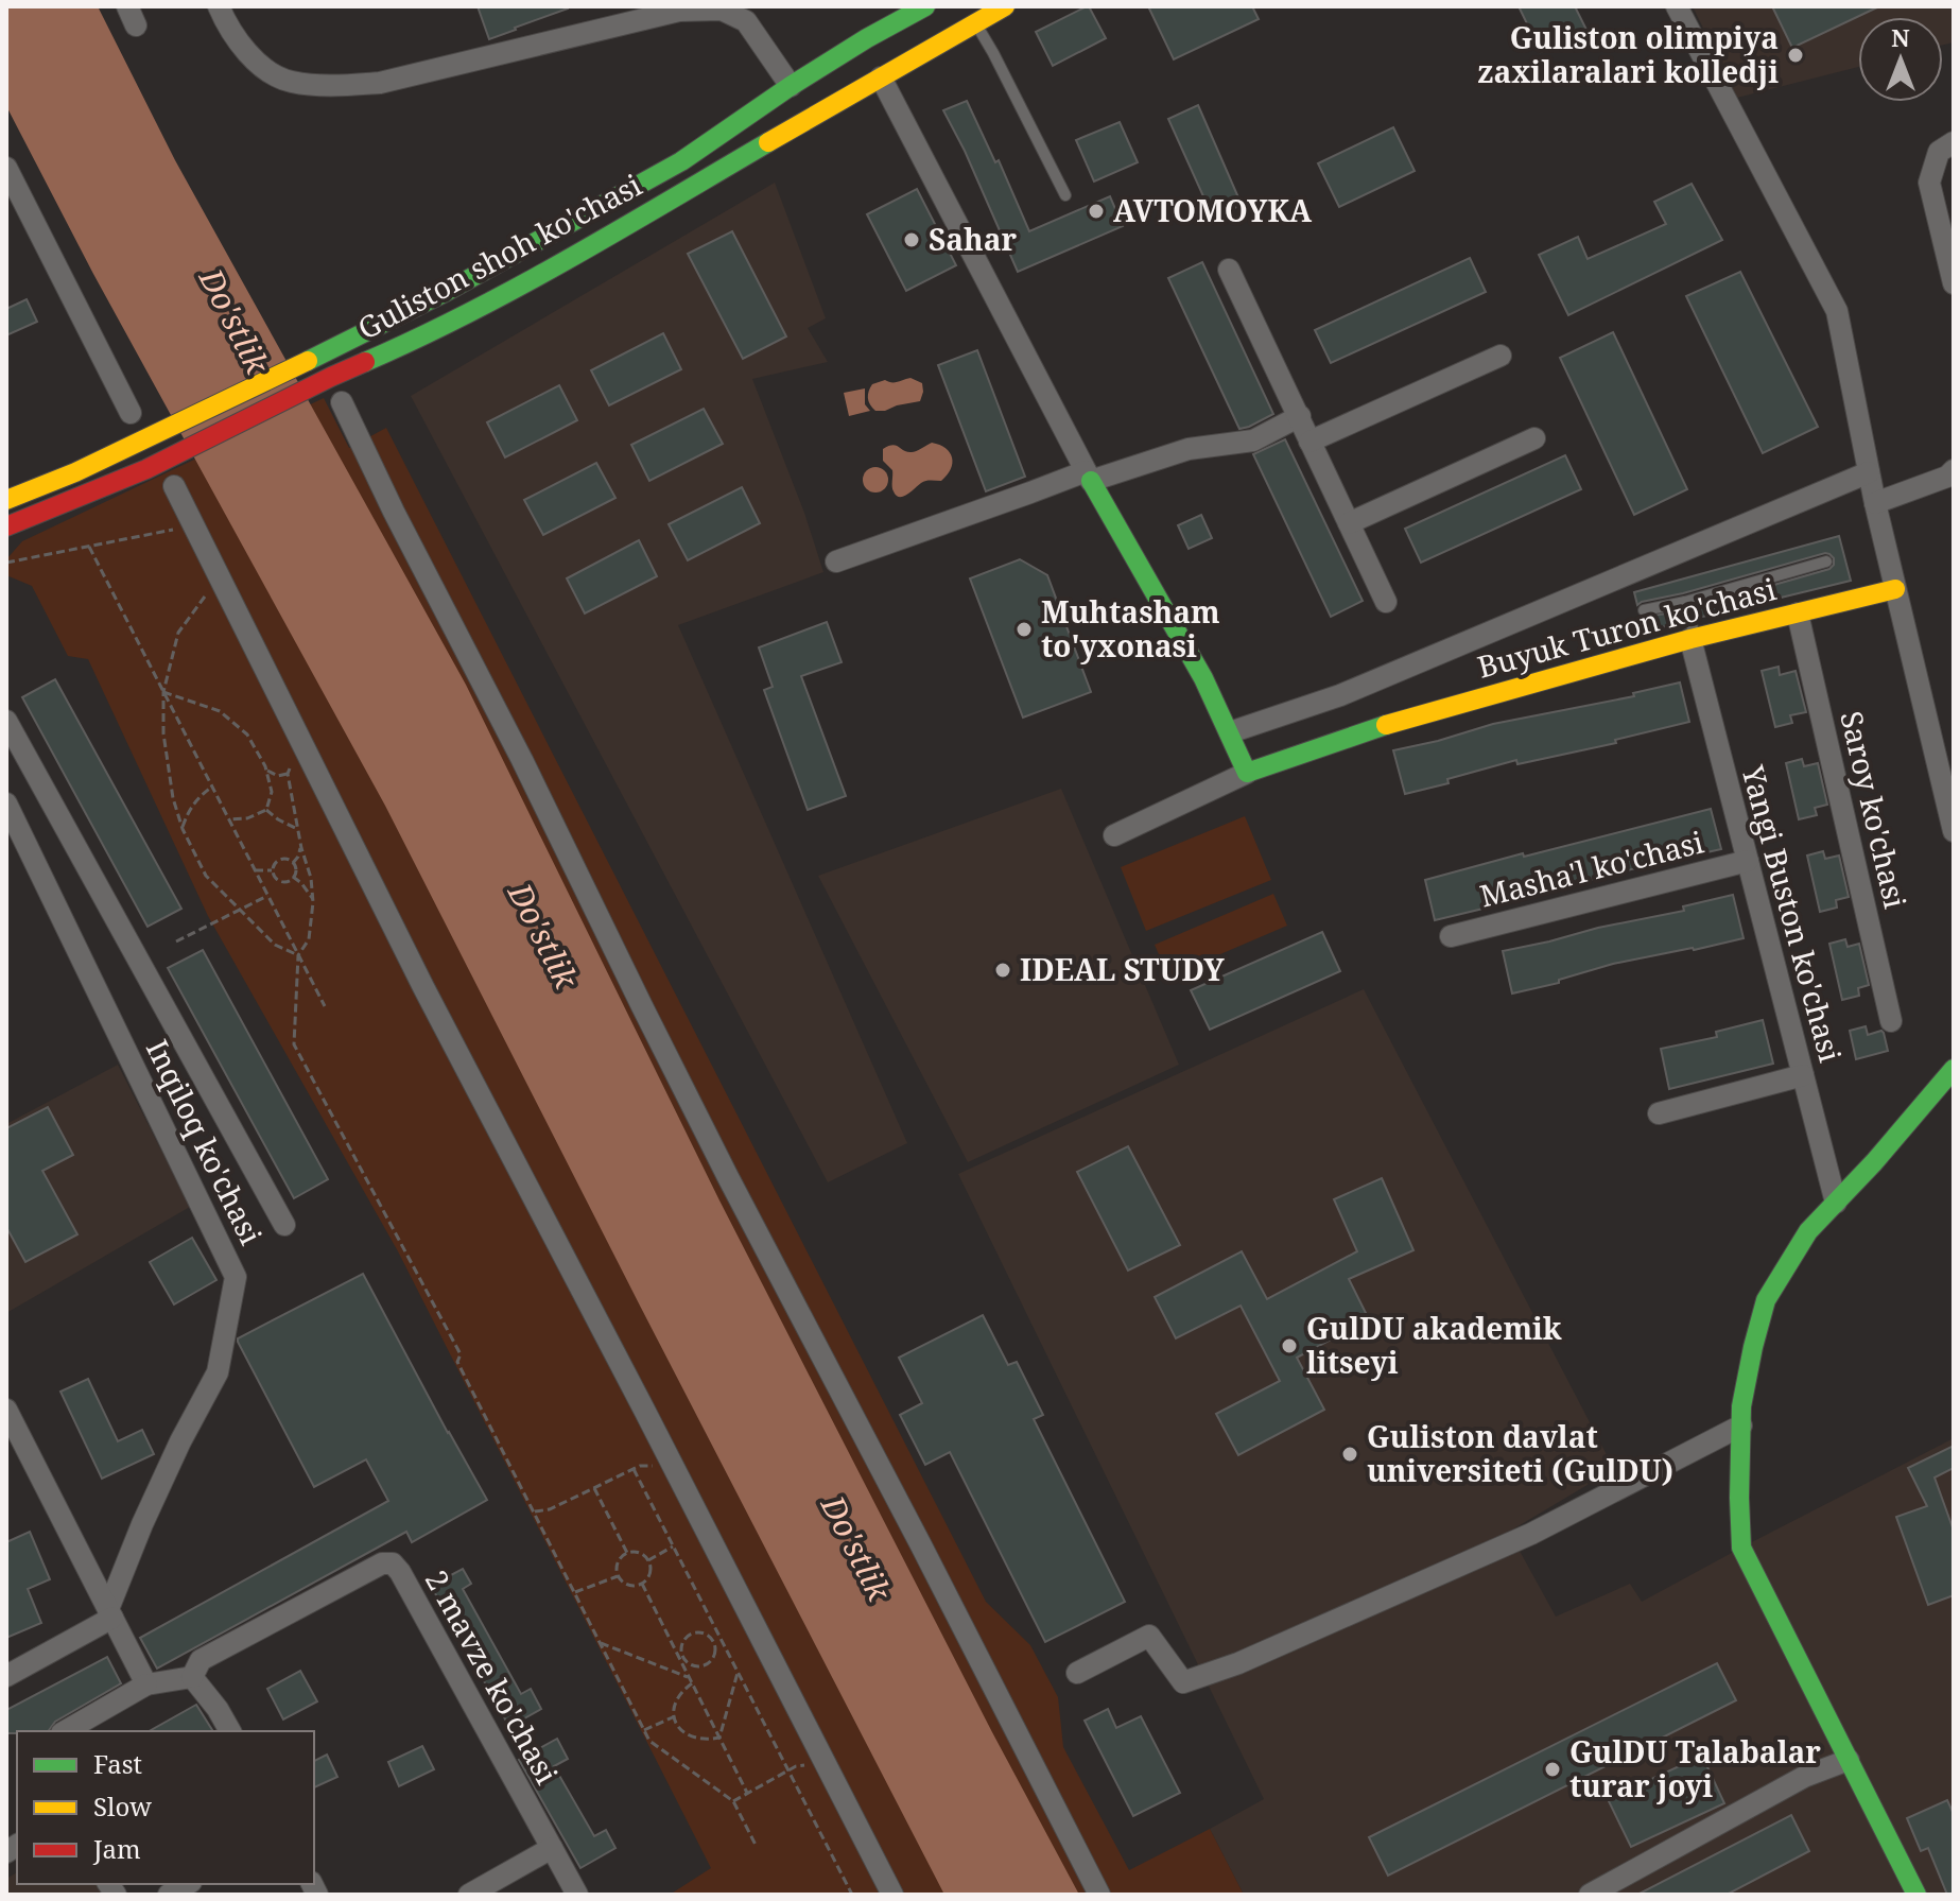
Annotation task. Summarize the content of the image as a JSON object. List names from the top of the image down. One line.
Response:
{"streets":{"main road":["Guliston shoh ko'chasi","Buyuk Turon ko'chasi"],"street":["Saroy ko'chasi","Masha'l ko'chasi","Yangi Buston ko'chasi","Inqiloq ko'chasi","2 mavze ko'chasi"]},"crossings":[["Buyuk Turon ko'chasi","Saroy ko'chasi"],["Buyuk Turon ko'chasi","Yangi Buston ko'chasi"],["Masha'l ko'chasi","Yangi Buston ko'chasi"]],"water":["Do'stlik"],"places":["Guliston olimpiya zaxilaralari kolledji","AVTOMOYKA","Sahar","Muhtasham to'yxonasi","IDEAL STUDY","GulDU akademik litseyi","Guliston davlat universiteti (GulDU)","GulDU Talabalar turar joyi"],"legend":["Fast","Slow","Jam"],"north":"top"}
